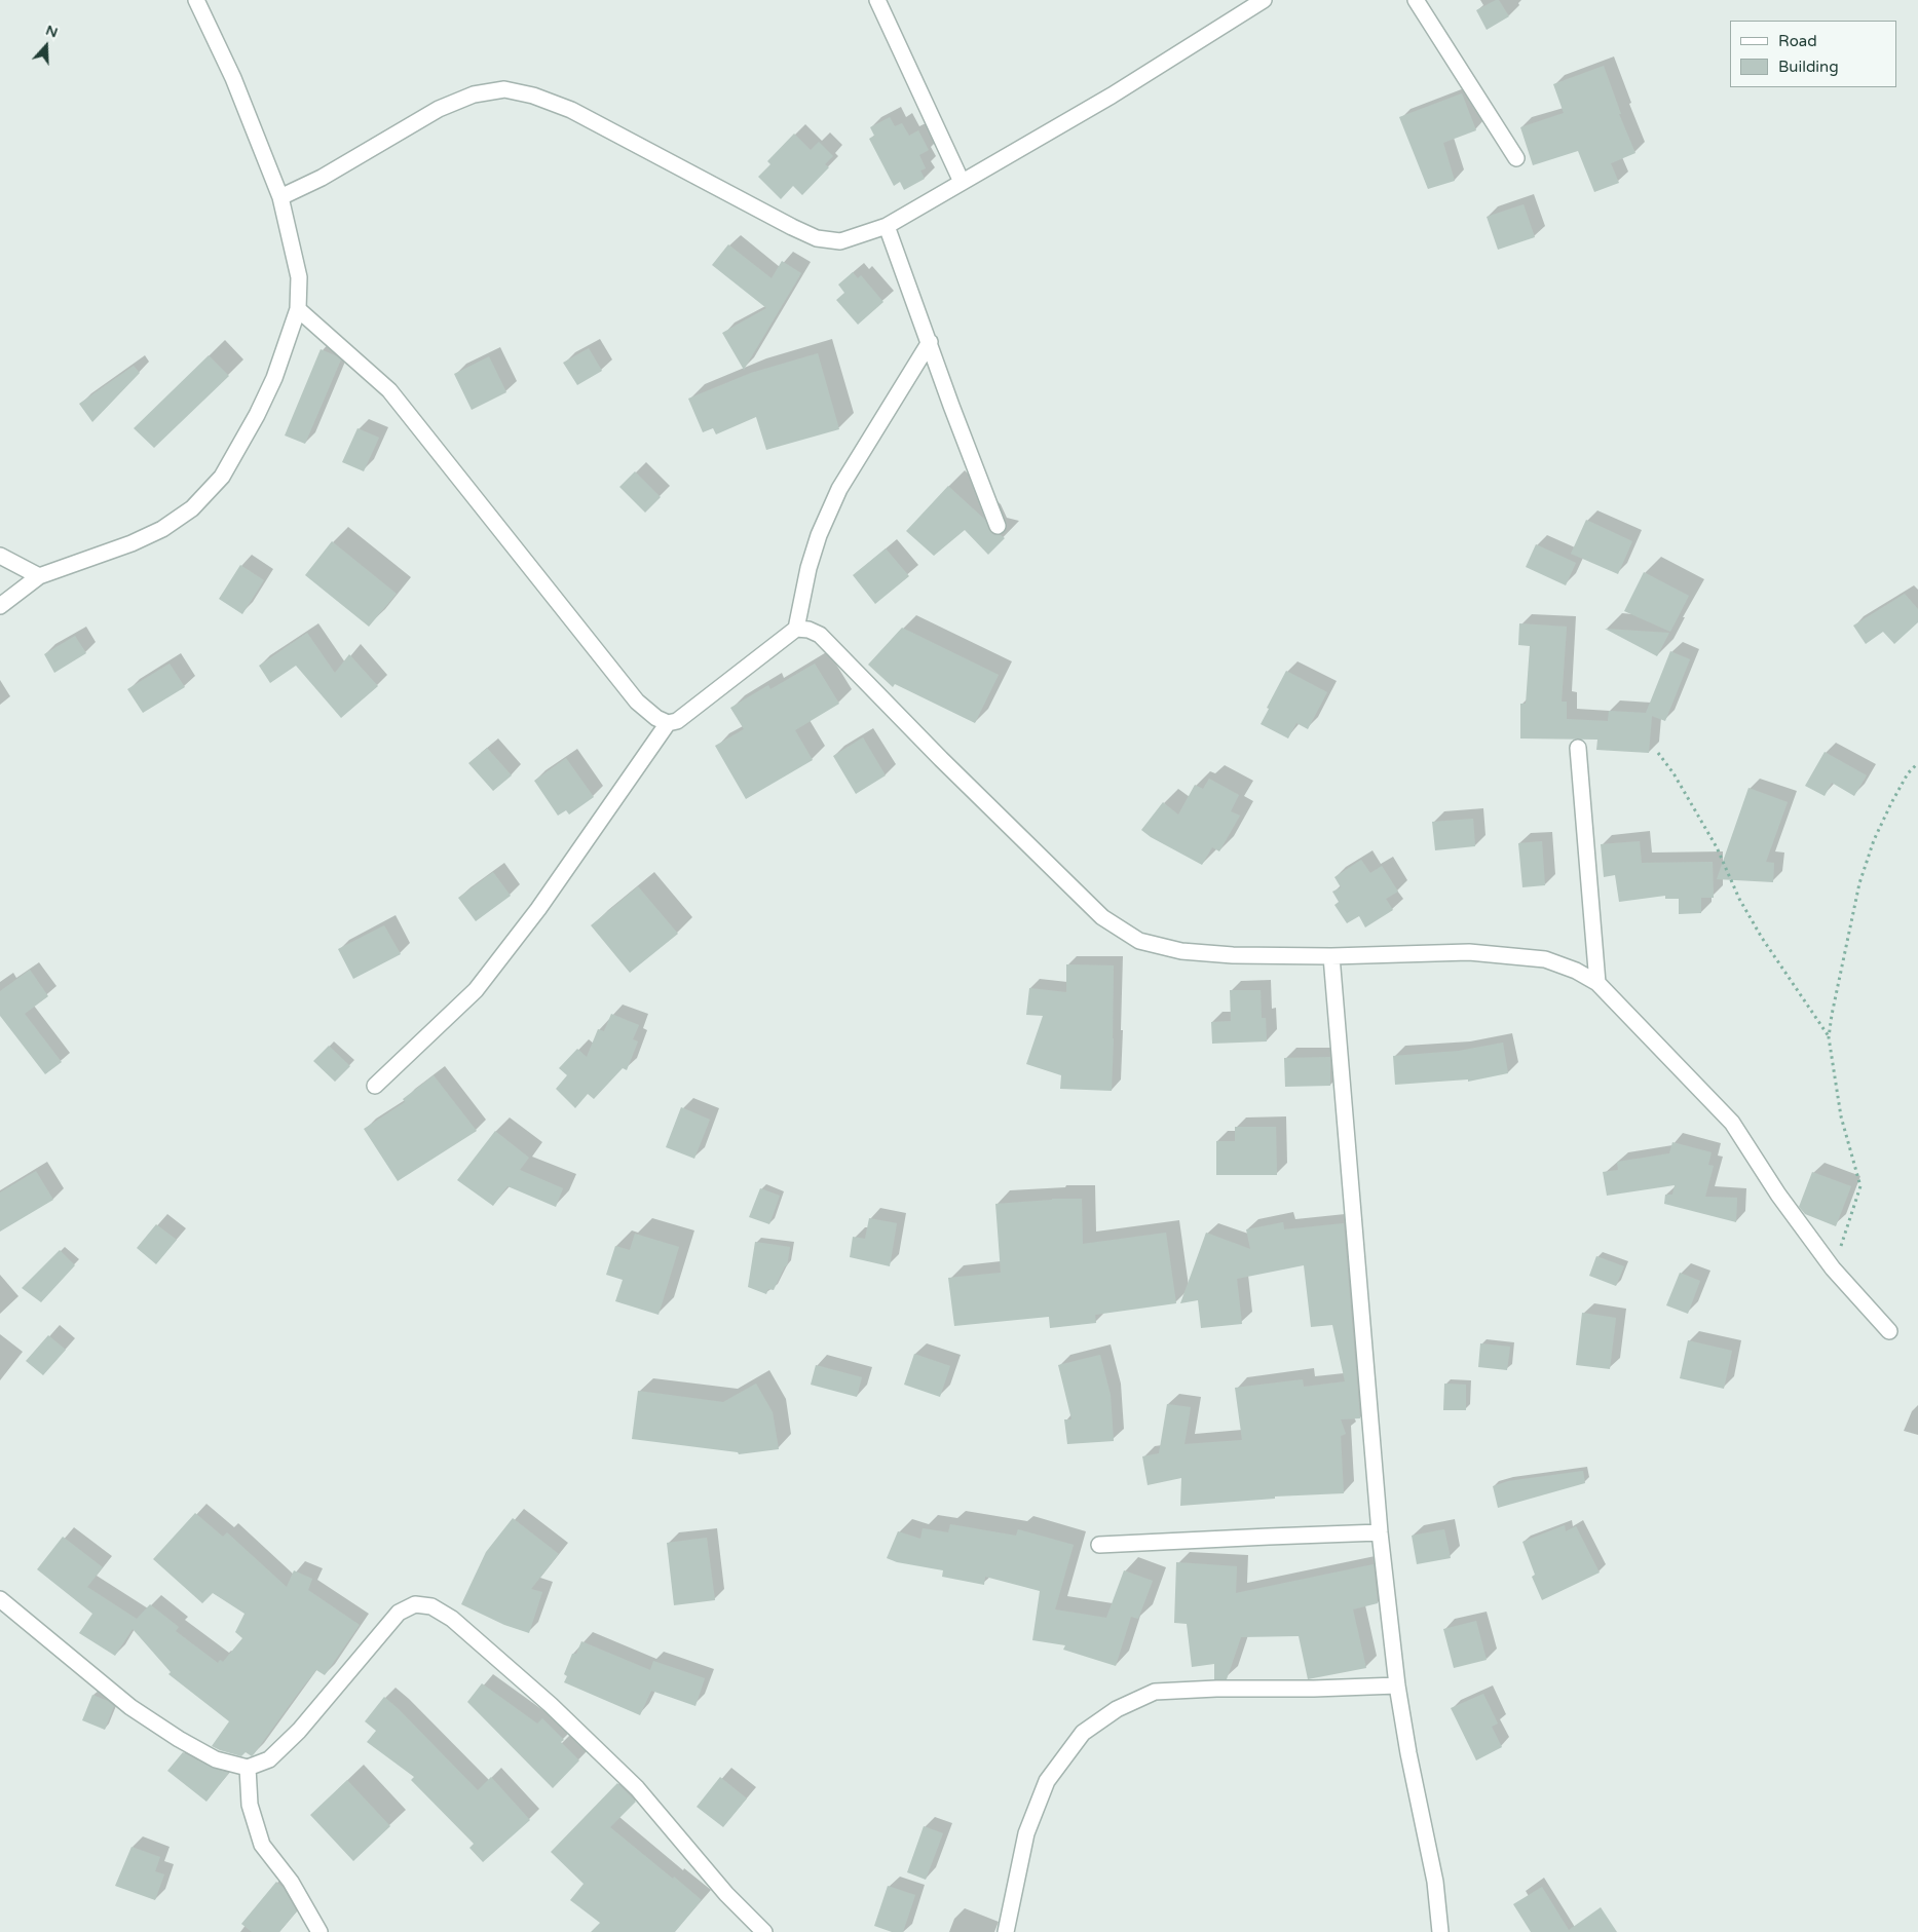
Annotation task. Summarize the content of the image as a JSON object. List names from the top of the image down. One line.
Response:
{"legend":["Road","Building"],"north":"top"}
